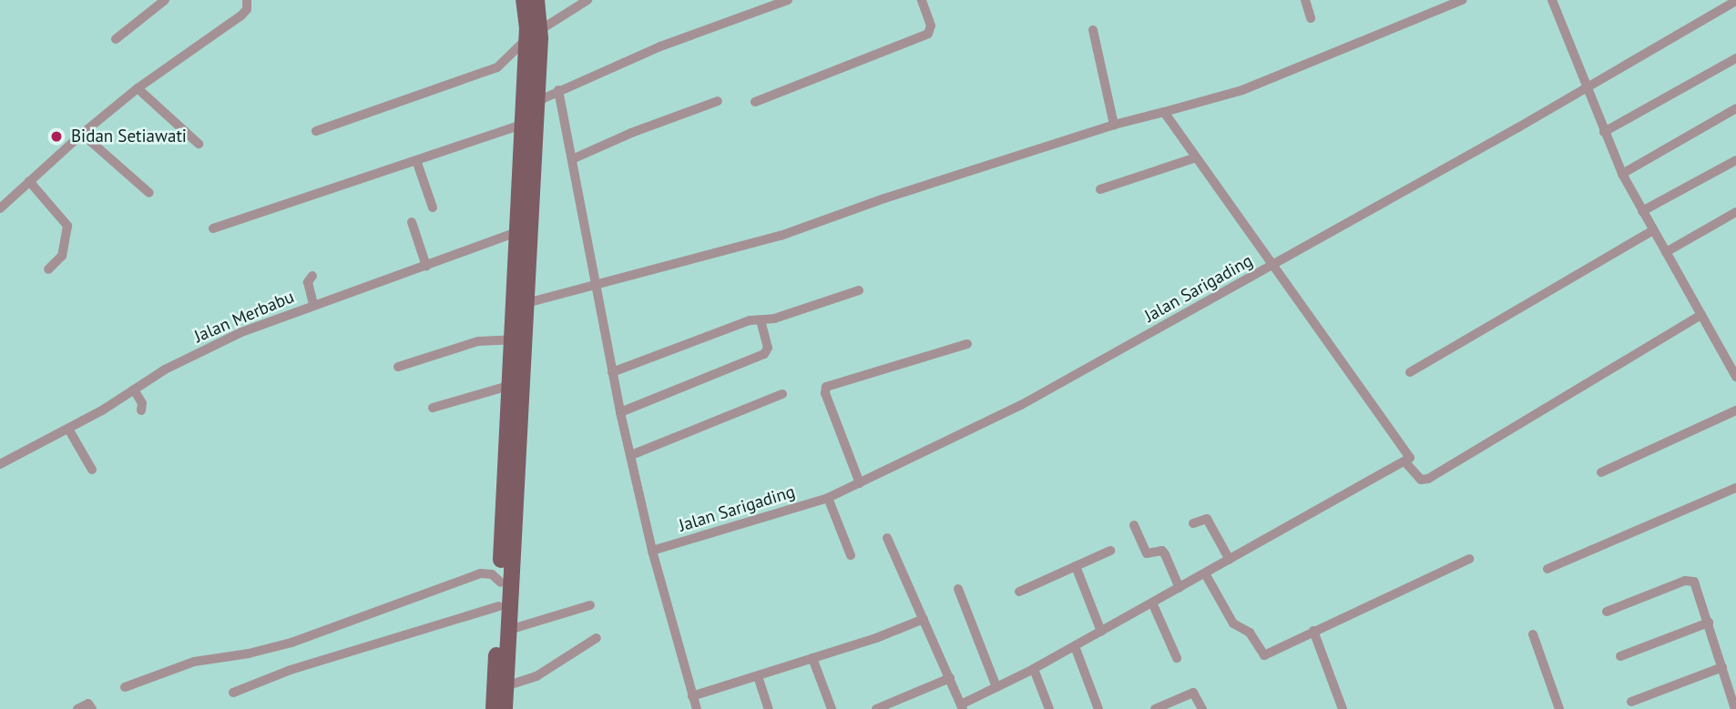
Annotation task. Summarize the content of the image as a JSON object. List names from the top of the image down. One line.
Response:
{"streets":{"street":["Jalan Sarigading","Jalan Merbabu"]},"places":["Bidan Setiawati"]}
